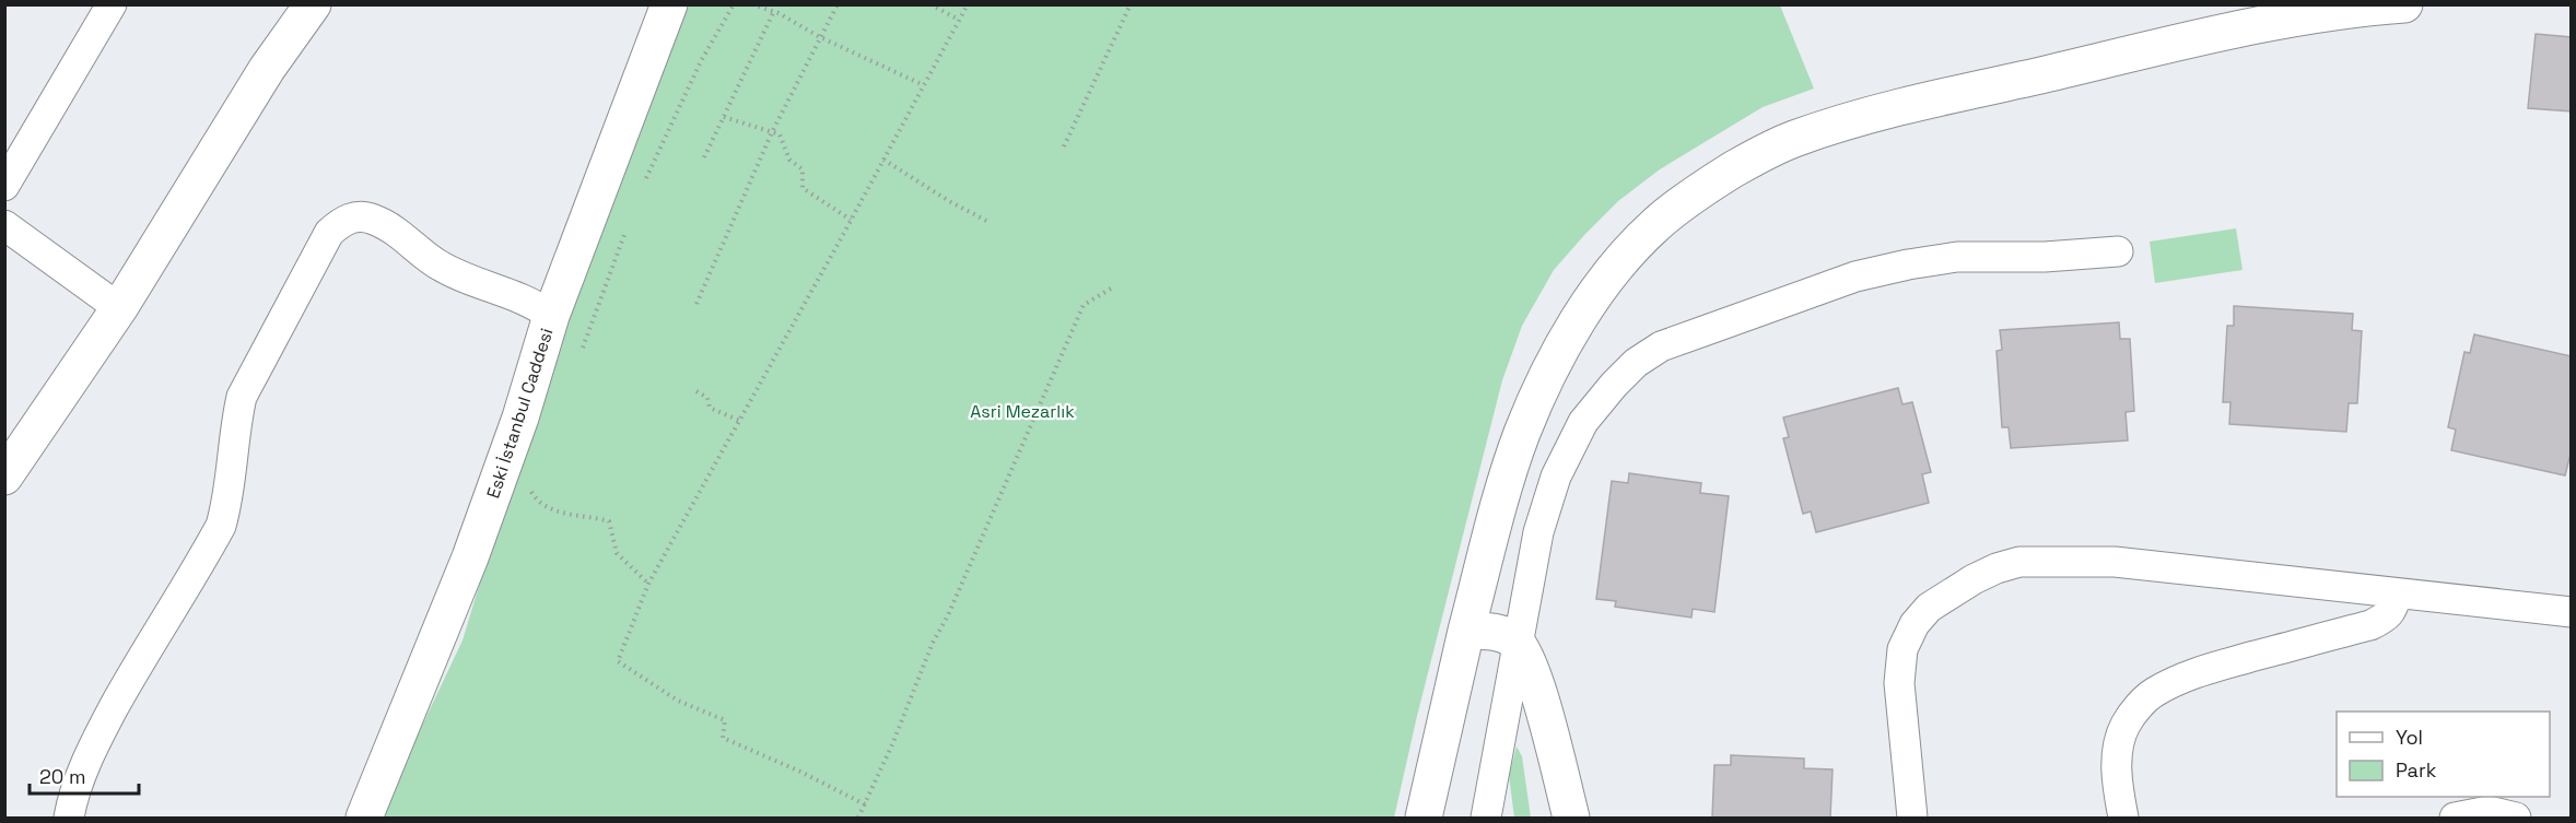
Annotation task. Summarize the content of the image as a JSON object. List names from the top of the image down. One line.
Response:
{"streets":{"street":["Eski İstanbul Caddesi"]},"parks":["Asri Mezarlık"],"legend":["Yol","Park"],"scale_bar":"20 m"}
